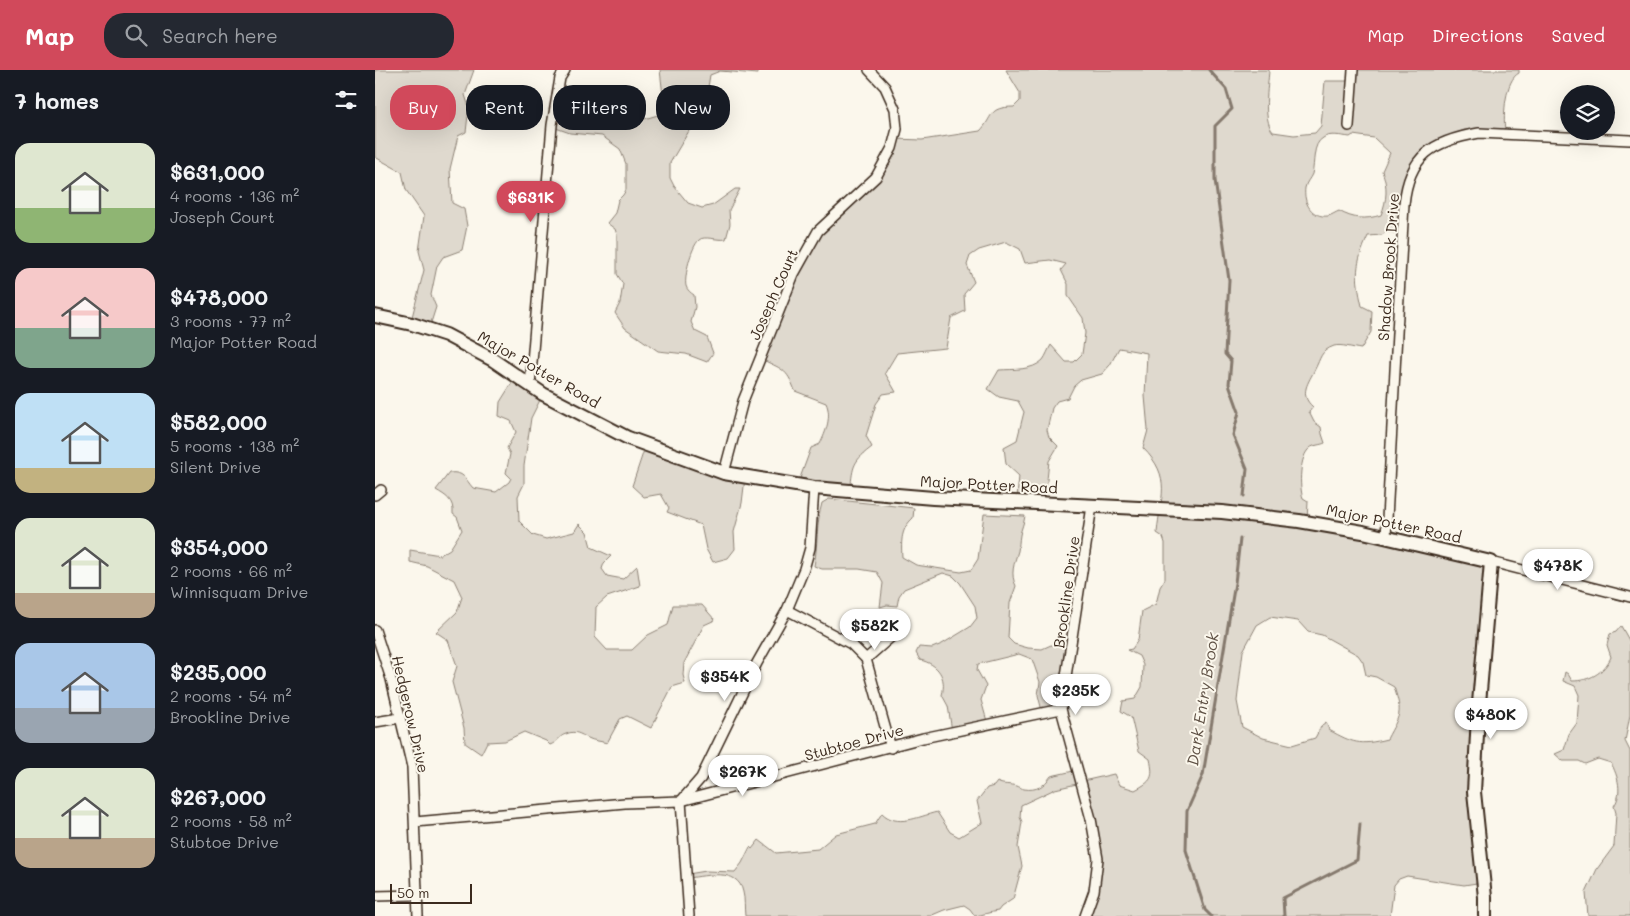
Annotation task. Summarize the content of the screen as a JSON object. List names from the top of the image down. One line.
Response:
{"streets":{"street":["Shadow Brook Drive","Joseph Court","Major Potter Road","Brookline Drive","Hedgerow Drive","Stubtoe Drive"]},"crossings":[["Shadow Brook Drive","Major Potter Road"],["Joseph Court","Major Potter Road"],["Major Potter Road","Brookline Drive"],["Brookline Drive","Stubtoe Drive"],["Hedgerow Drive","Stubtoe Drive"]],"water":["Dark Entry Brook"],"scale_bar":"50 m","page":{"header":"Map","search":"Search here","nav":["Map","Directions","Saved"],"heading":"7 homes","chip":["Buy","Rent","Filters","New"],"list":[{"name":"$631,000","note":"4 rooms · 136 m² · Joseph Court"},{"name":"$478,000","note":"3 rooms · 77 m² · Major Potter Road"},{"name":"$582,000","note":"5 rooms · 138 m² · Silent Drive"},{"name":"$354,000","note":"2 rooms · 66 m² · Winnisquam Drive"},{"name":"$235,000","note":"2 rooms · 54 m² · Brookline Drive"},{"name":"$267,000","note":"2 rooms · 58 m² · Stubtoe Drive"}],"price":["$631K","$478K","$582K","$354K","$235K","$480K","$267K"],"scale":"50 m"}}
